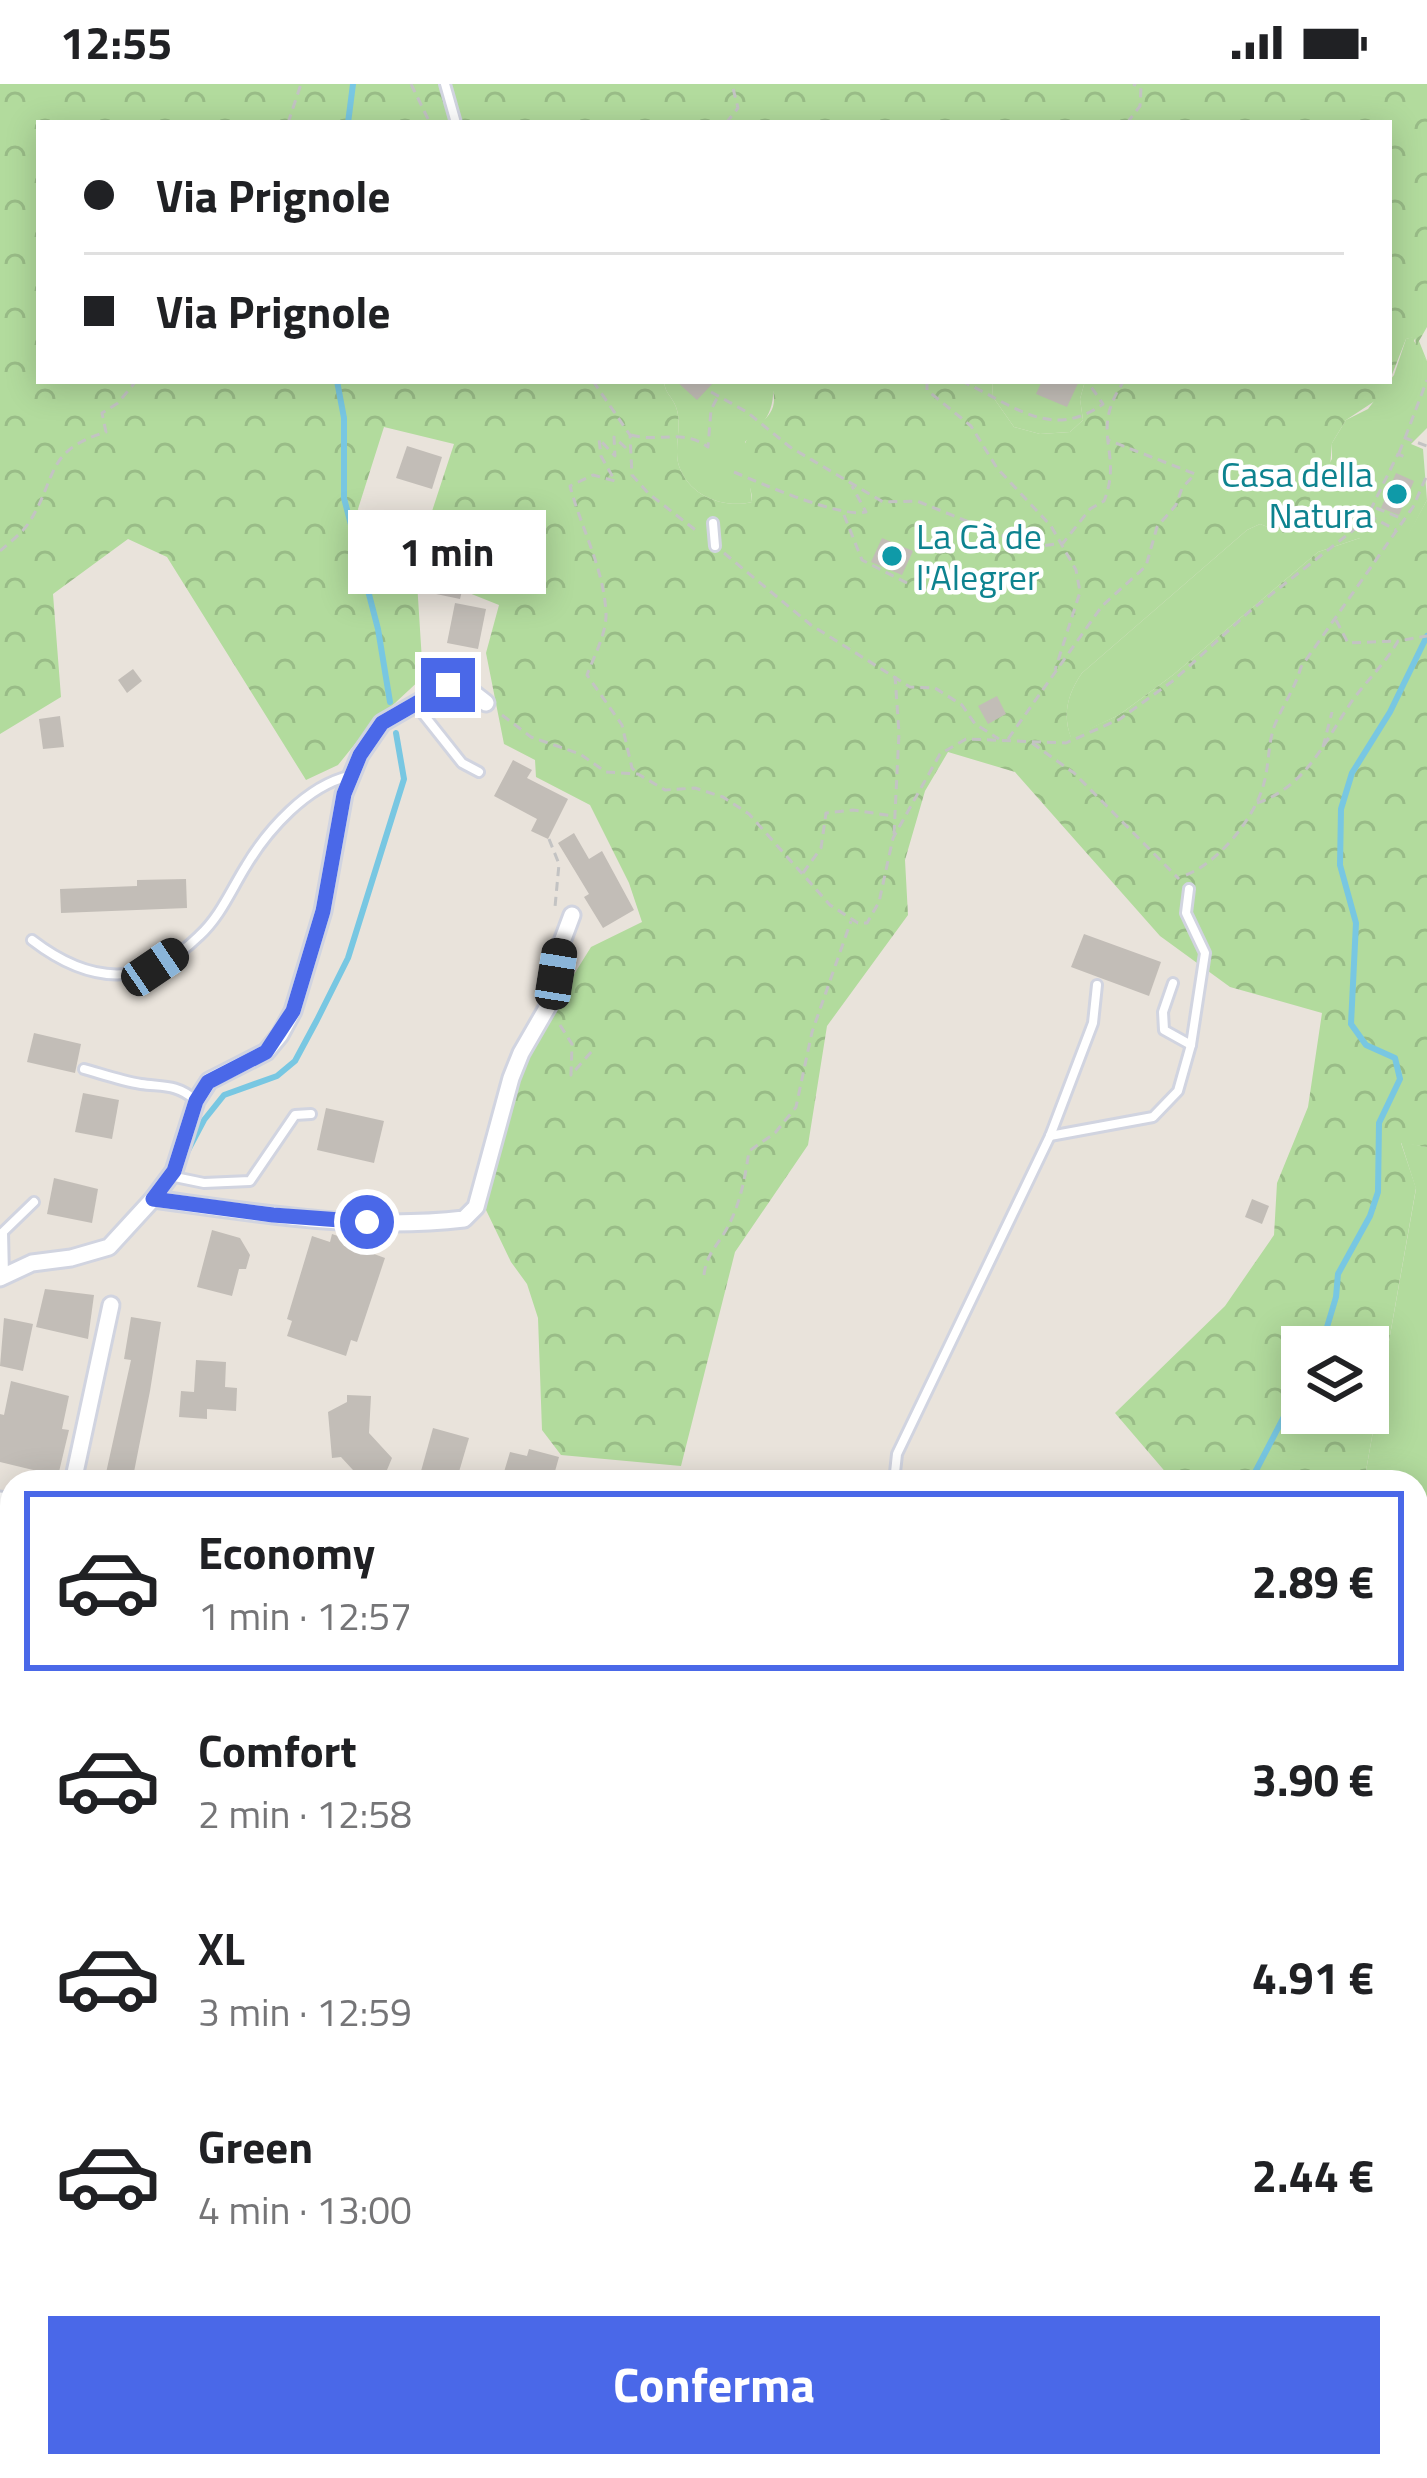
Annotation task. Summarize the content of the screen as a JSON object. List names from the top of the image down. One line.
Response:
{"places":["Casa della Natura","La Cà de l'Alegrer"],"page":{"status":"12:55","banner":["Via Prignole","Via Prignole"],"bubble":"1 min","list":[{"name":"Economy","note":"1 min · 12:57","value":"2.89 €"},{"name":"Comfort","note":"2 min · 12:58","value":"3.90 €"},{"name":"XL","note":"3 min · 12:59","value":"4.91 €"},{"name":"Green","note":"4 min · 13:00","value":"2.44 €"}],"buttons":"Conferma"}}
